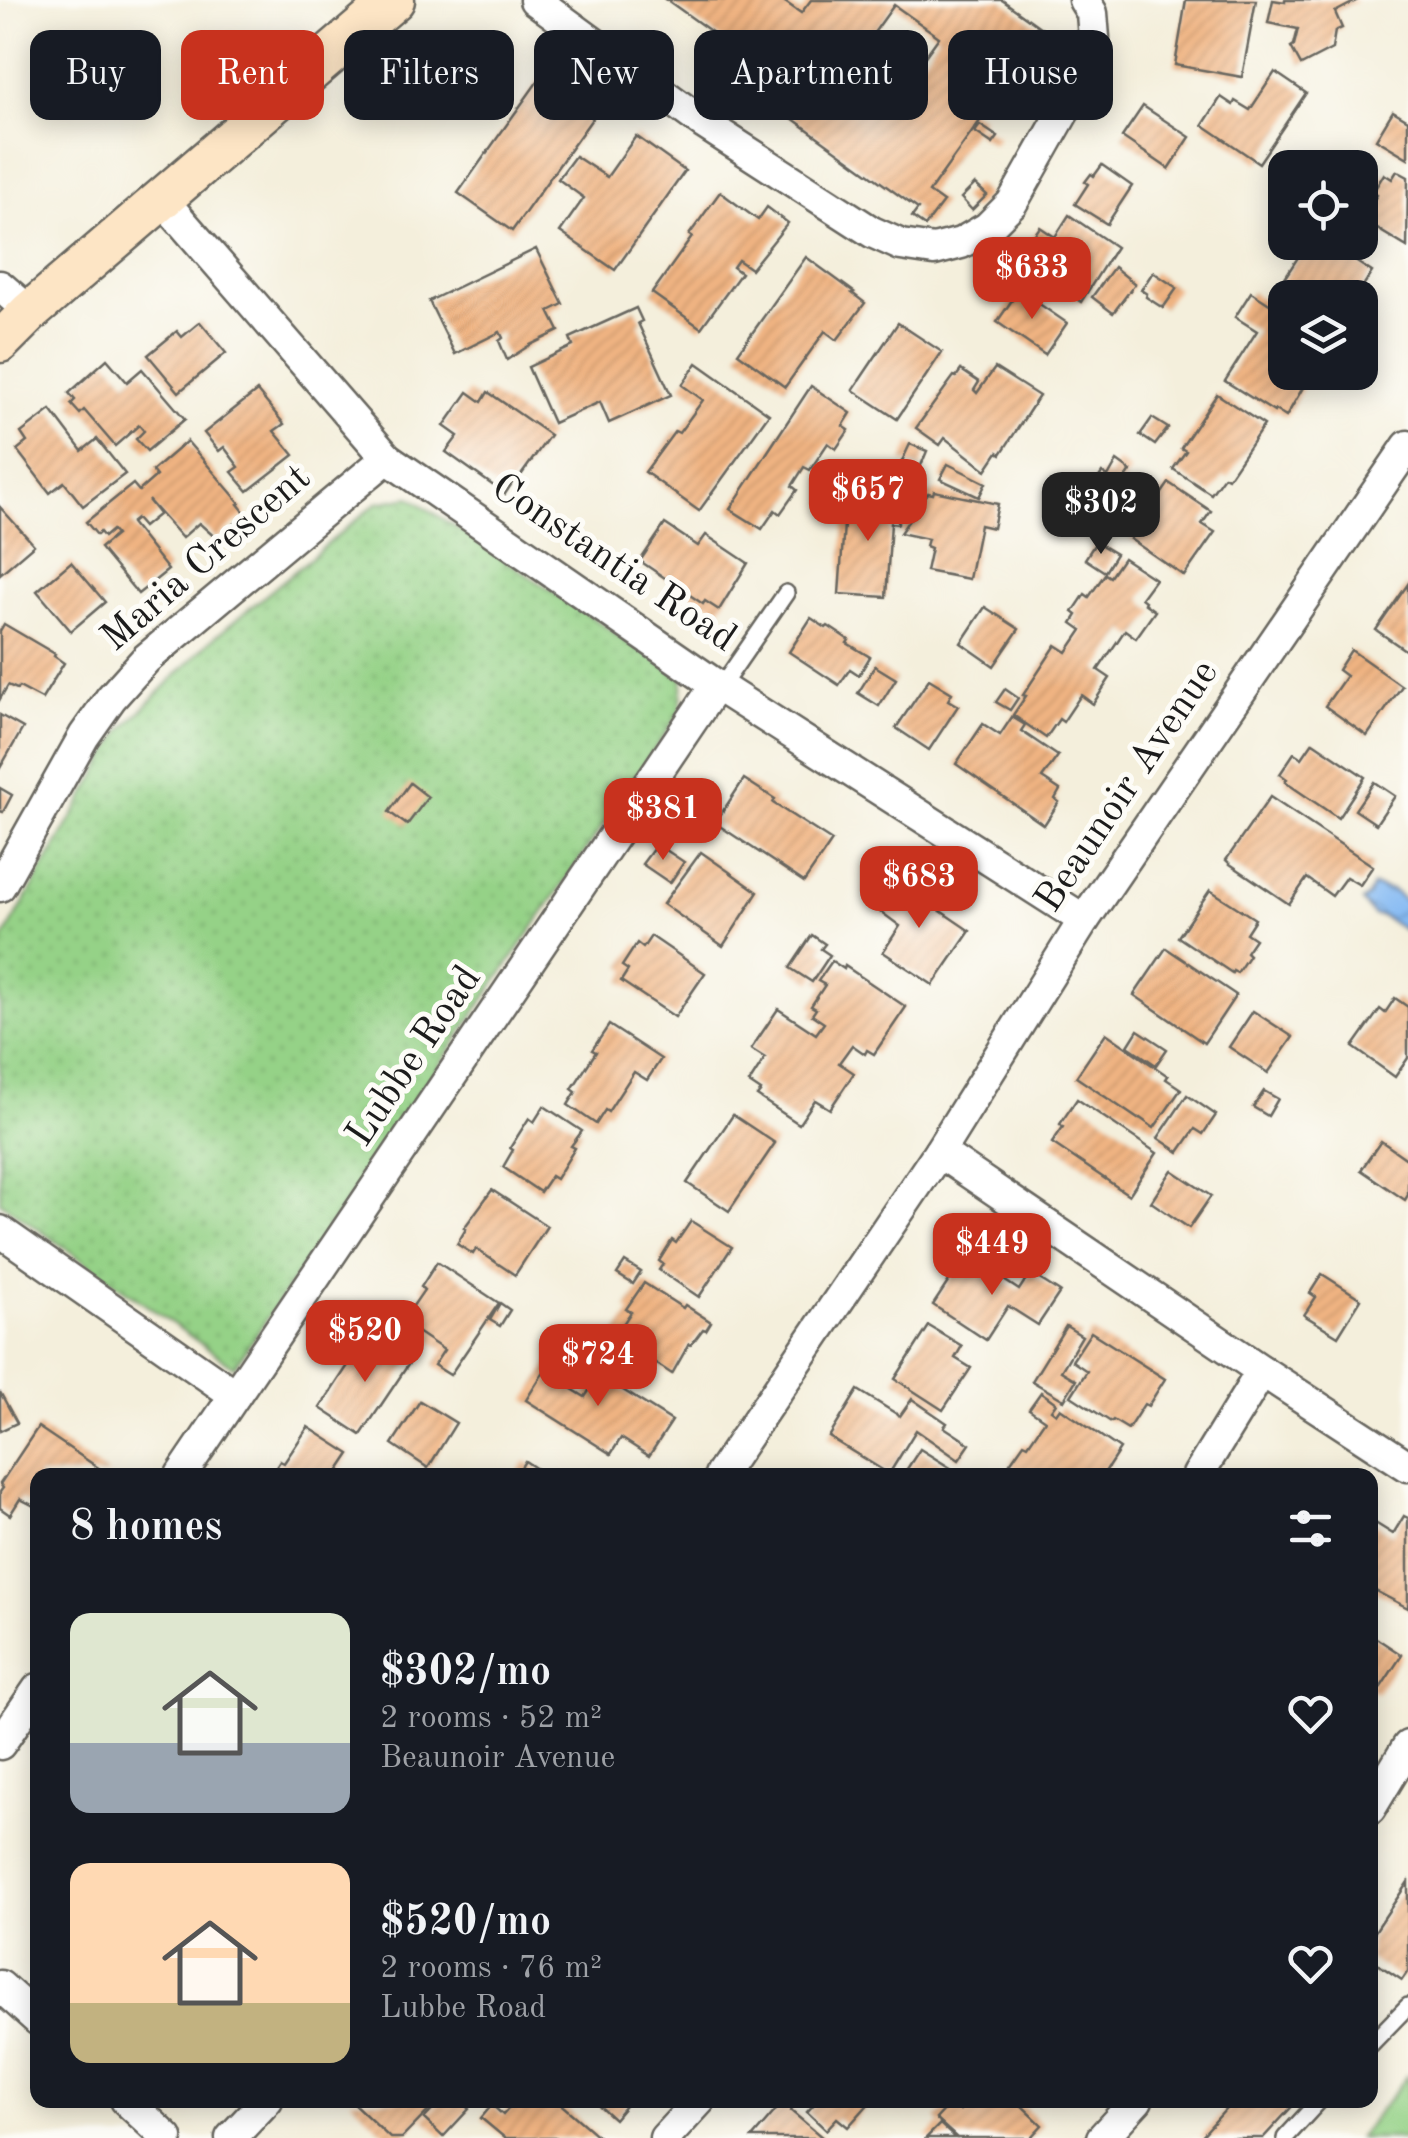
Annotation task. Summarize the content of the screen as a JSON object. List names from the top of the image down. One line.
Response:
{"streets":{"street":["Maria Crescent","Constantia Road","Beaunoir Avenue","Lubbe Road"]},"crossings":[["Maria Crescent","Constantia Road"],["Constantia Road","Beaunoir Avenue"],["Constantia Road","Lubbe Road"]],"page":{"chip":["Buy","Rent","Filters","New","Apartment","House"],"price":["$633","$657","$302","$381","$683","$449","$520","$724"],"heading":"8 homes","list":[{"name":"$302/mo","note":"2 rooms · 52 m² · Beaunoir Avenue"},{"name":"$520/mo","note":"2 rooms · 76 m² · Lubbe Road"}]}}
